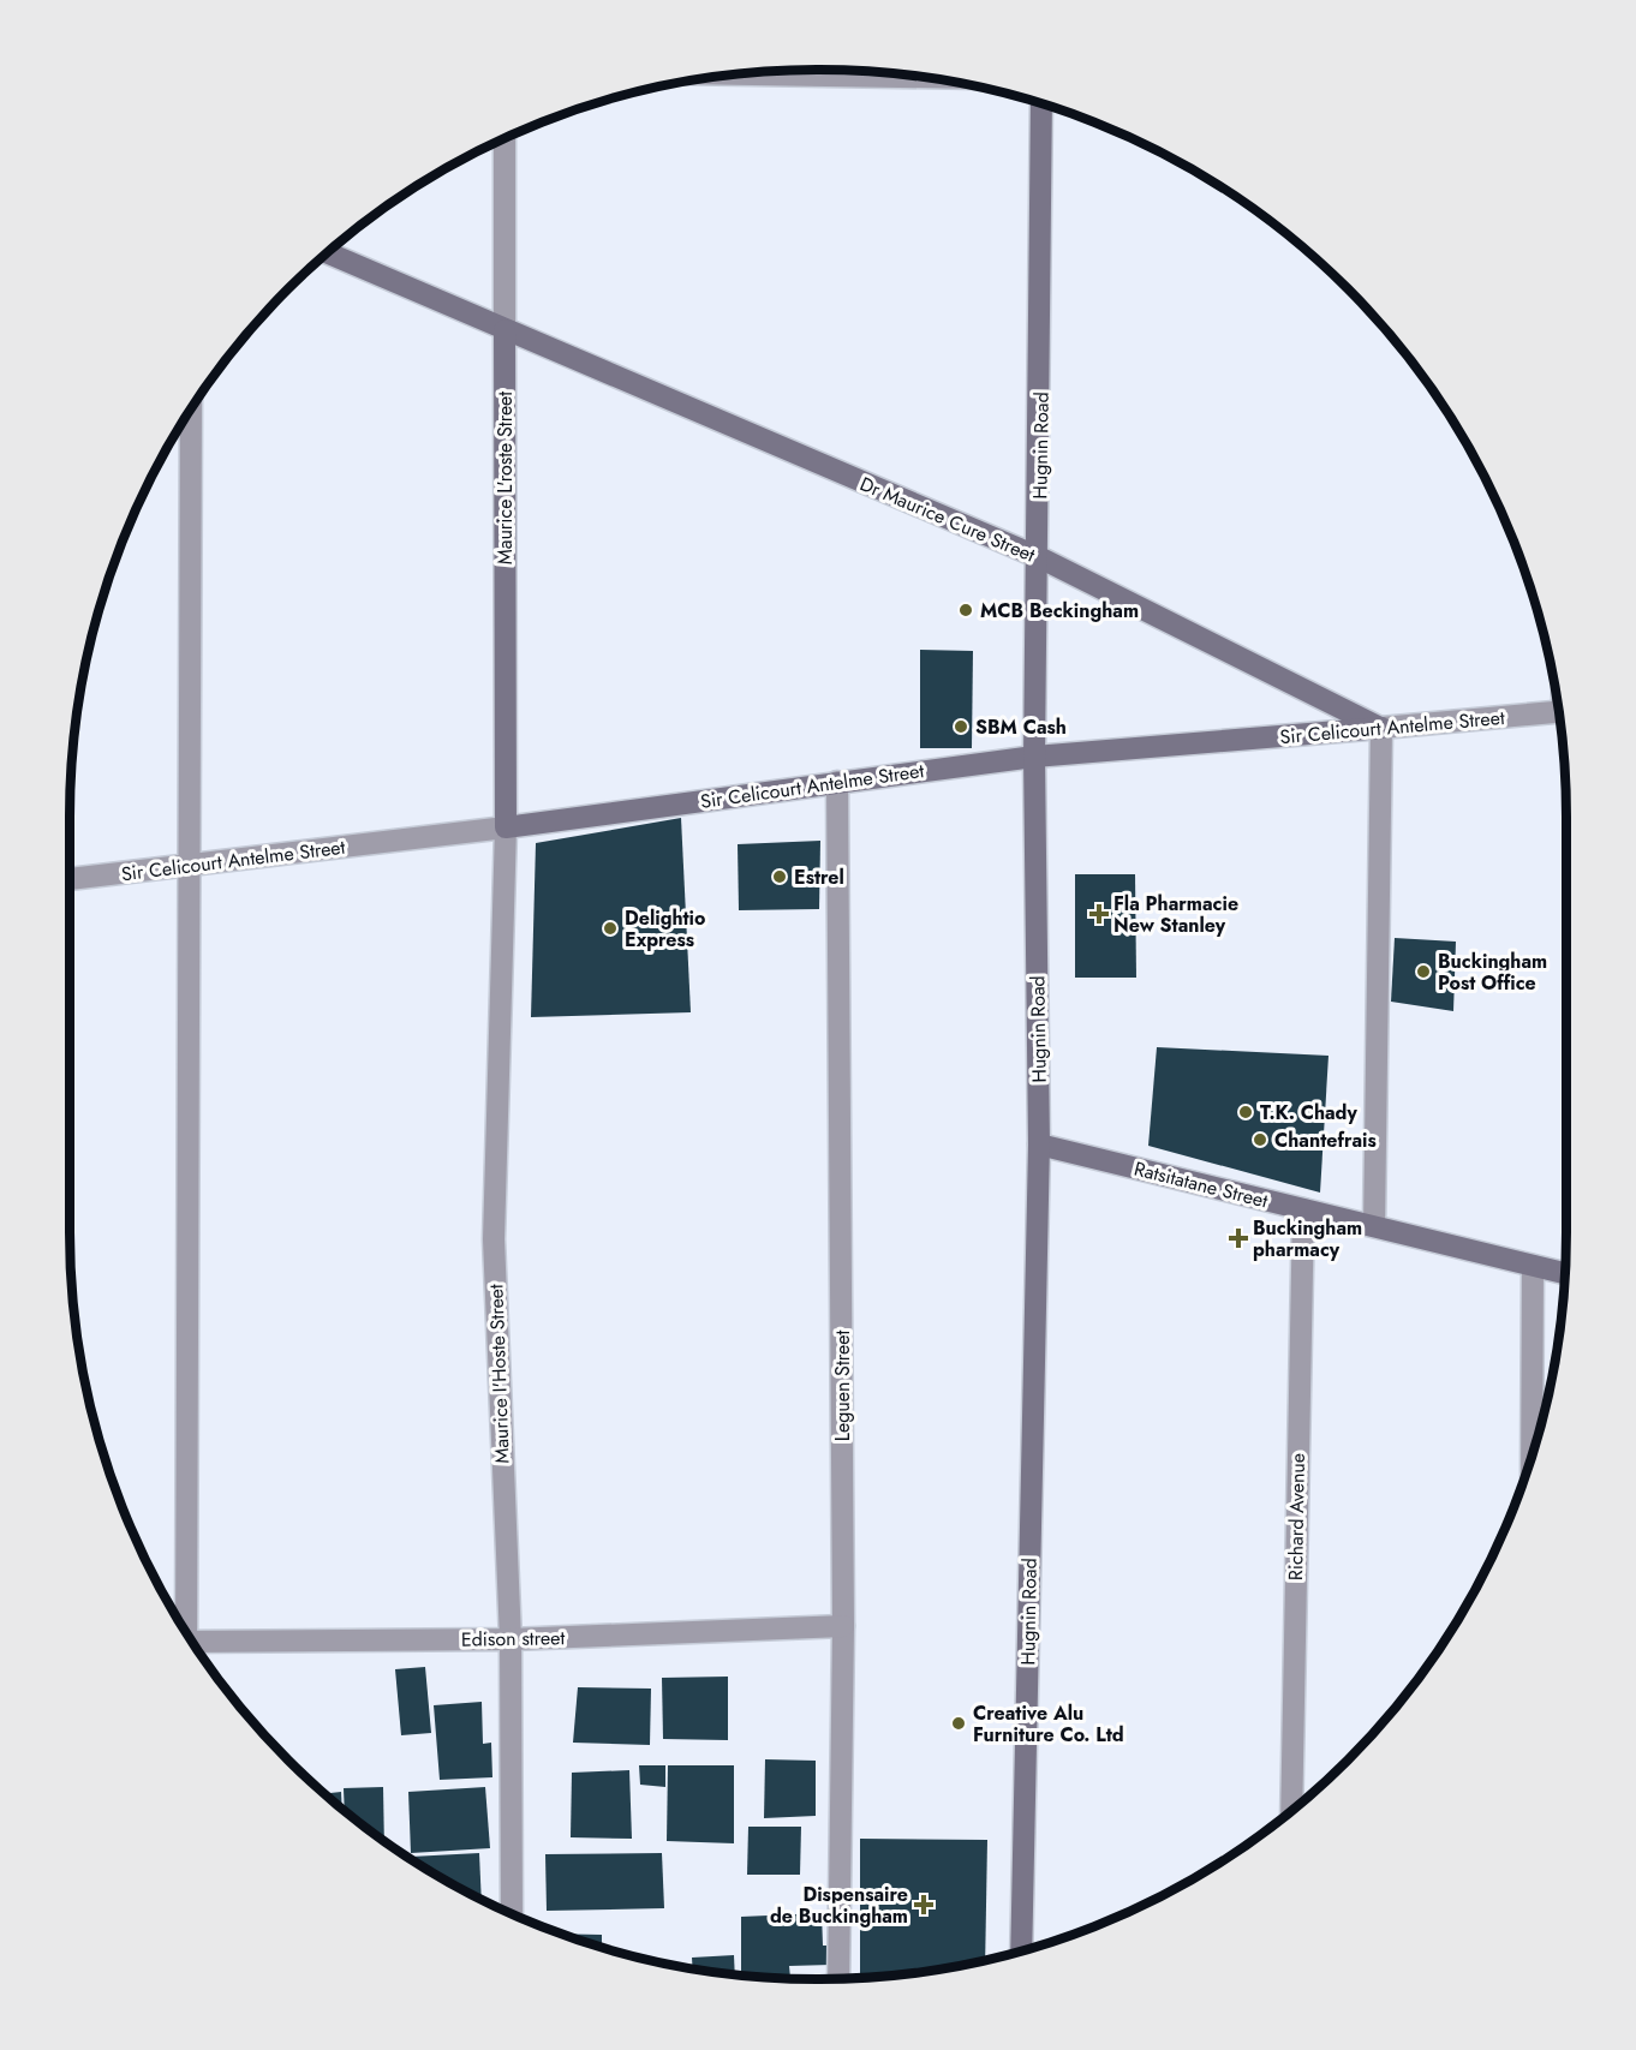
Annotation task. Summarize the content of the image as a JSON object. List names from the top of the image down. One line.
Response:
{"streets":{"main road":["Hugnin Road","Maurice L'roste Street","Dr Maurice Cure Street","Sir Celicourt Antelme Street","Ratsitatane Street"],"street":["Maurice I'Hoste Street","Leguen Street","Richard Avenue","Edison street"]},"crossings":[["Hugnin Road","Dr Maurice Cure Street"],["Hugnin Road","Sir Celicourt Antelme Street"],["Hugnin Road","Ratsitatane Street"],["Maurice L'roste Street","Dr Maurice Cure Street"],["Maurice L'roste Street","Sir Celicourt Antelme Street"],["Maurice L'roste Street","Maurice I'Hoste Street"],["Dr Maurice Cure Street","Sir Celicourt Antelme Street"],["Sir Celicourt Antelme Street","Maurice I'Hoste Street"],["Sir Celicourt Antelme Street","Leguen Street"],["Ratsitatane Street","Richard Avenue"],["Maurice I'Hoste Street","Edison street"],["Leguen Street","Edison street"]],"places":{"other":["MCB Beckingham","SBM Cash","Estrel","Delightio Express","Buckingham Post Office","T.K. Chady","Chantefrais","Creative Alu Furniture Co. Ltd"],"health":["Fla Pharmacie New Stanley","Buckingham pharmacy","Dispensaire de Buckingham"]}}
